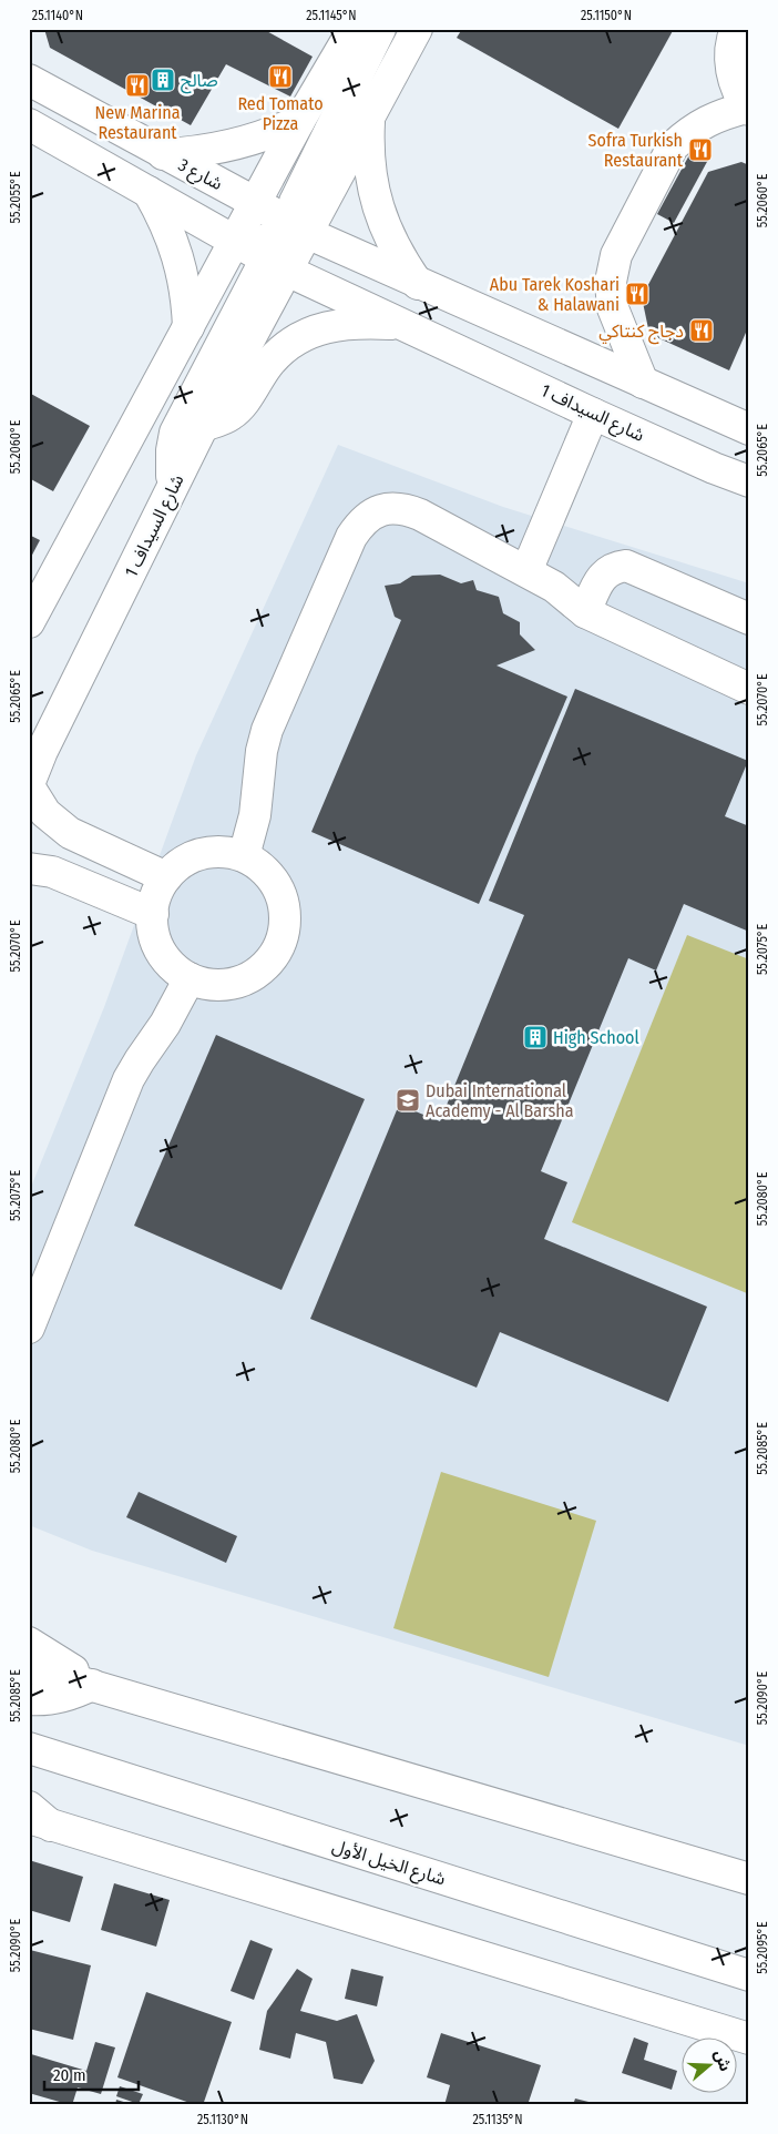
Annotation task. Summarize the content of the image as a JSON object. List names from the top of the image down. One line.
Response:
{"streets":{"street":["شارع 3","شارع السيداف 1","شارع الخيل الأول"]},"places":{"restaurant":["Red Tomato Pizza","New Marina Restaurant","Sofra Turkish Restaurant","Abu Tarek Koshari & Halawani","دجاج كنتاكي"],"building":["صالح","High School"],"school or university":["Dubai International Academy - Al Barsha"]},"scale_bar":"20 m","north":"right","coordinates":["25.1140°N","25.1145°N","25.1150°N","55.2055°E","55.2060°E","55.2065°E","55.2070°E","55.2075°E","55.2080°E","55.2085°E","55.2090°E","55.2095°E","25.1130°N","25.1135°N"]}
